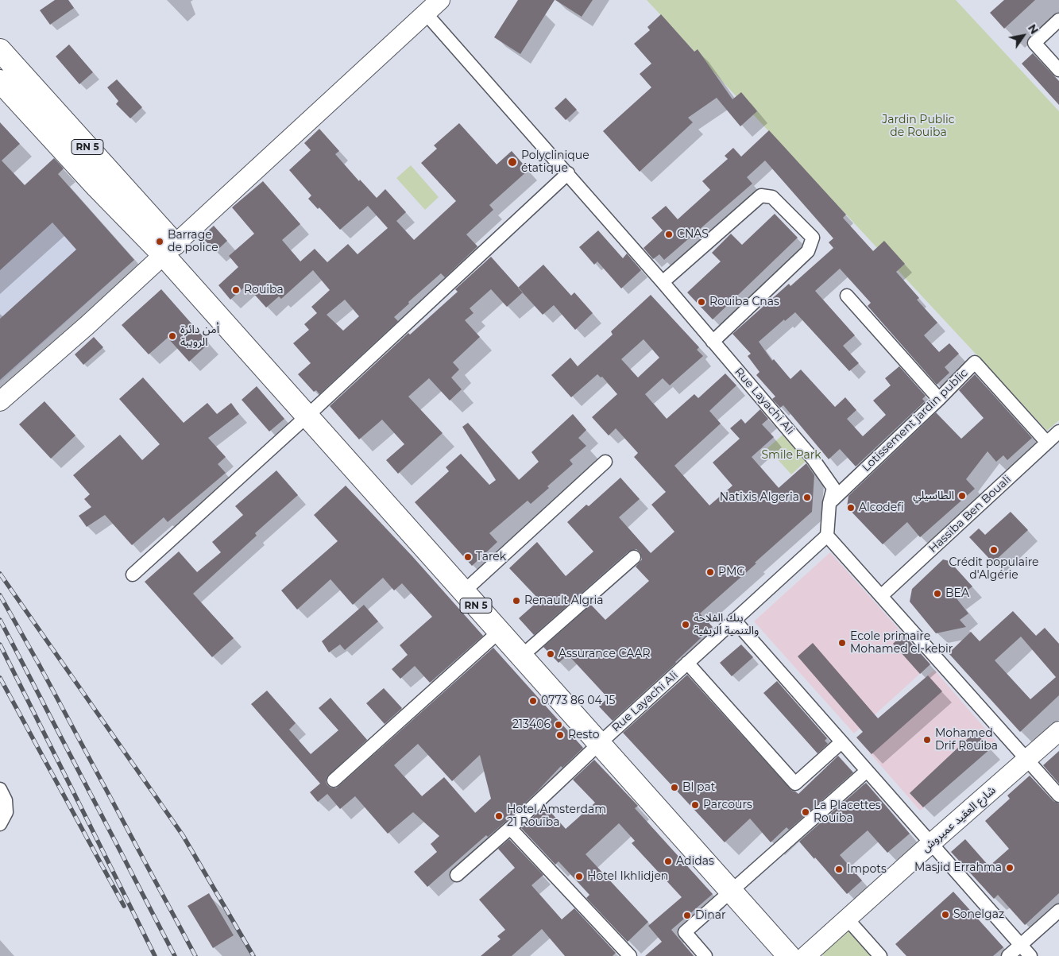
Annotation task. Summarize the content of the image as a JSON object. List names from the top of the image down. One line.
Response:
{"streets":{"highway":["RN 5"],"main road":["شارع العقيد عميروش"],"street":["Rue Layachi Ali","Lotissement jardin public","Hassiba Ben Bouali"]},"crossings":[["RN 5","Rue Layachi Ali"],["Rue Layachi Ali","Lotissement jardin public"],["Lotissement jardin public","Hassiba Ben Bouali"]],"parks":["Jardin Public de Rouiba","Smile Park"],"places":["Polyclinique étatique","CNAS","Barrage de police","Rouiba","Rouiba Cnas","أمن دائرة الرويبة","الطاسيلي","Natixis Algeria","Alcodefi","Crédit populaire d'Algérie","Tarek","PMG","BEA","Renault Algria","بنك الفلاحة والتنمية الريفية","Ecole primaire Mohamed el-kebir","Assurance CAAR","0773 86 04 15","213406","Resto","Mohamed Drif Rouiba","Bl pat","Parcours","La Placettes Rouiba","Hotel Amsterdam 21 Rouïba","Adidas","Masjid Errahma","Impots","Hotel Ikhlidjen","Sonelgaz","Dinar"],"north":"top right"}
